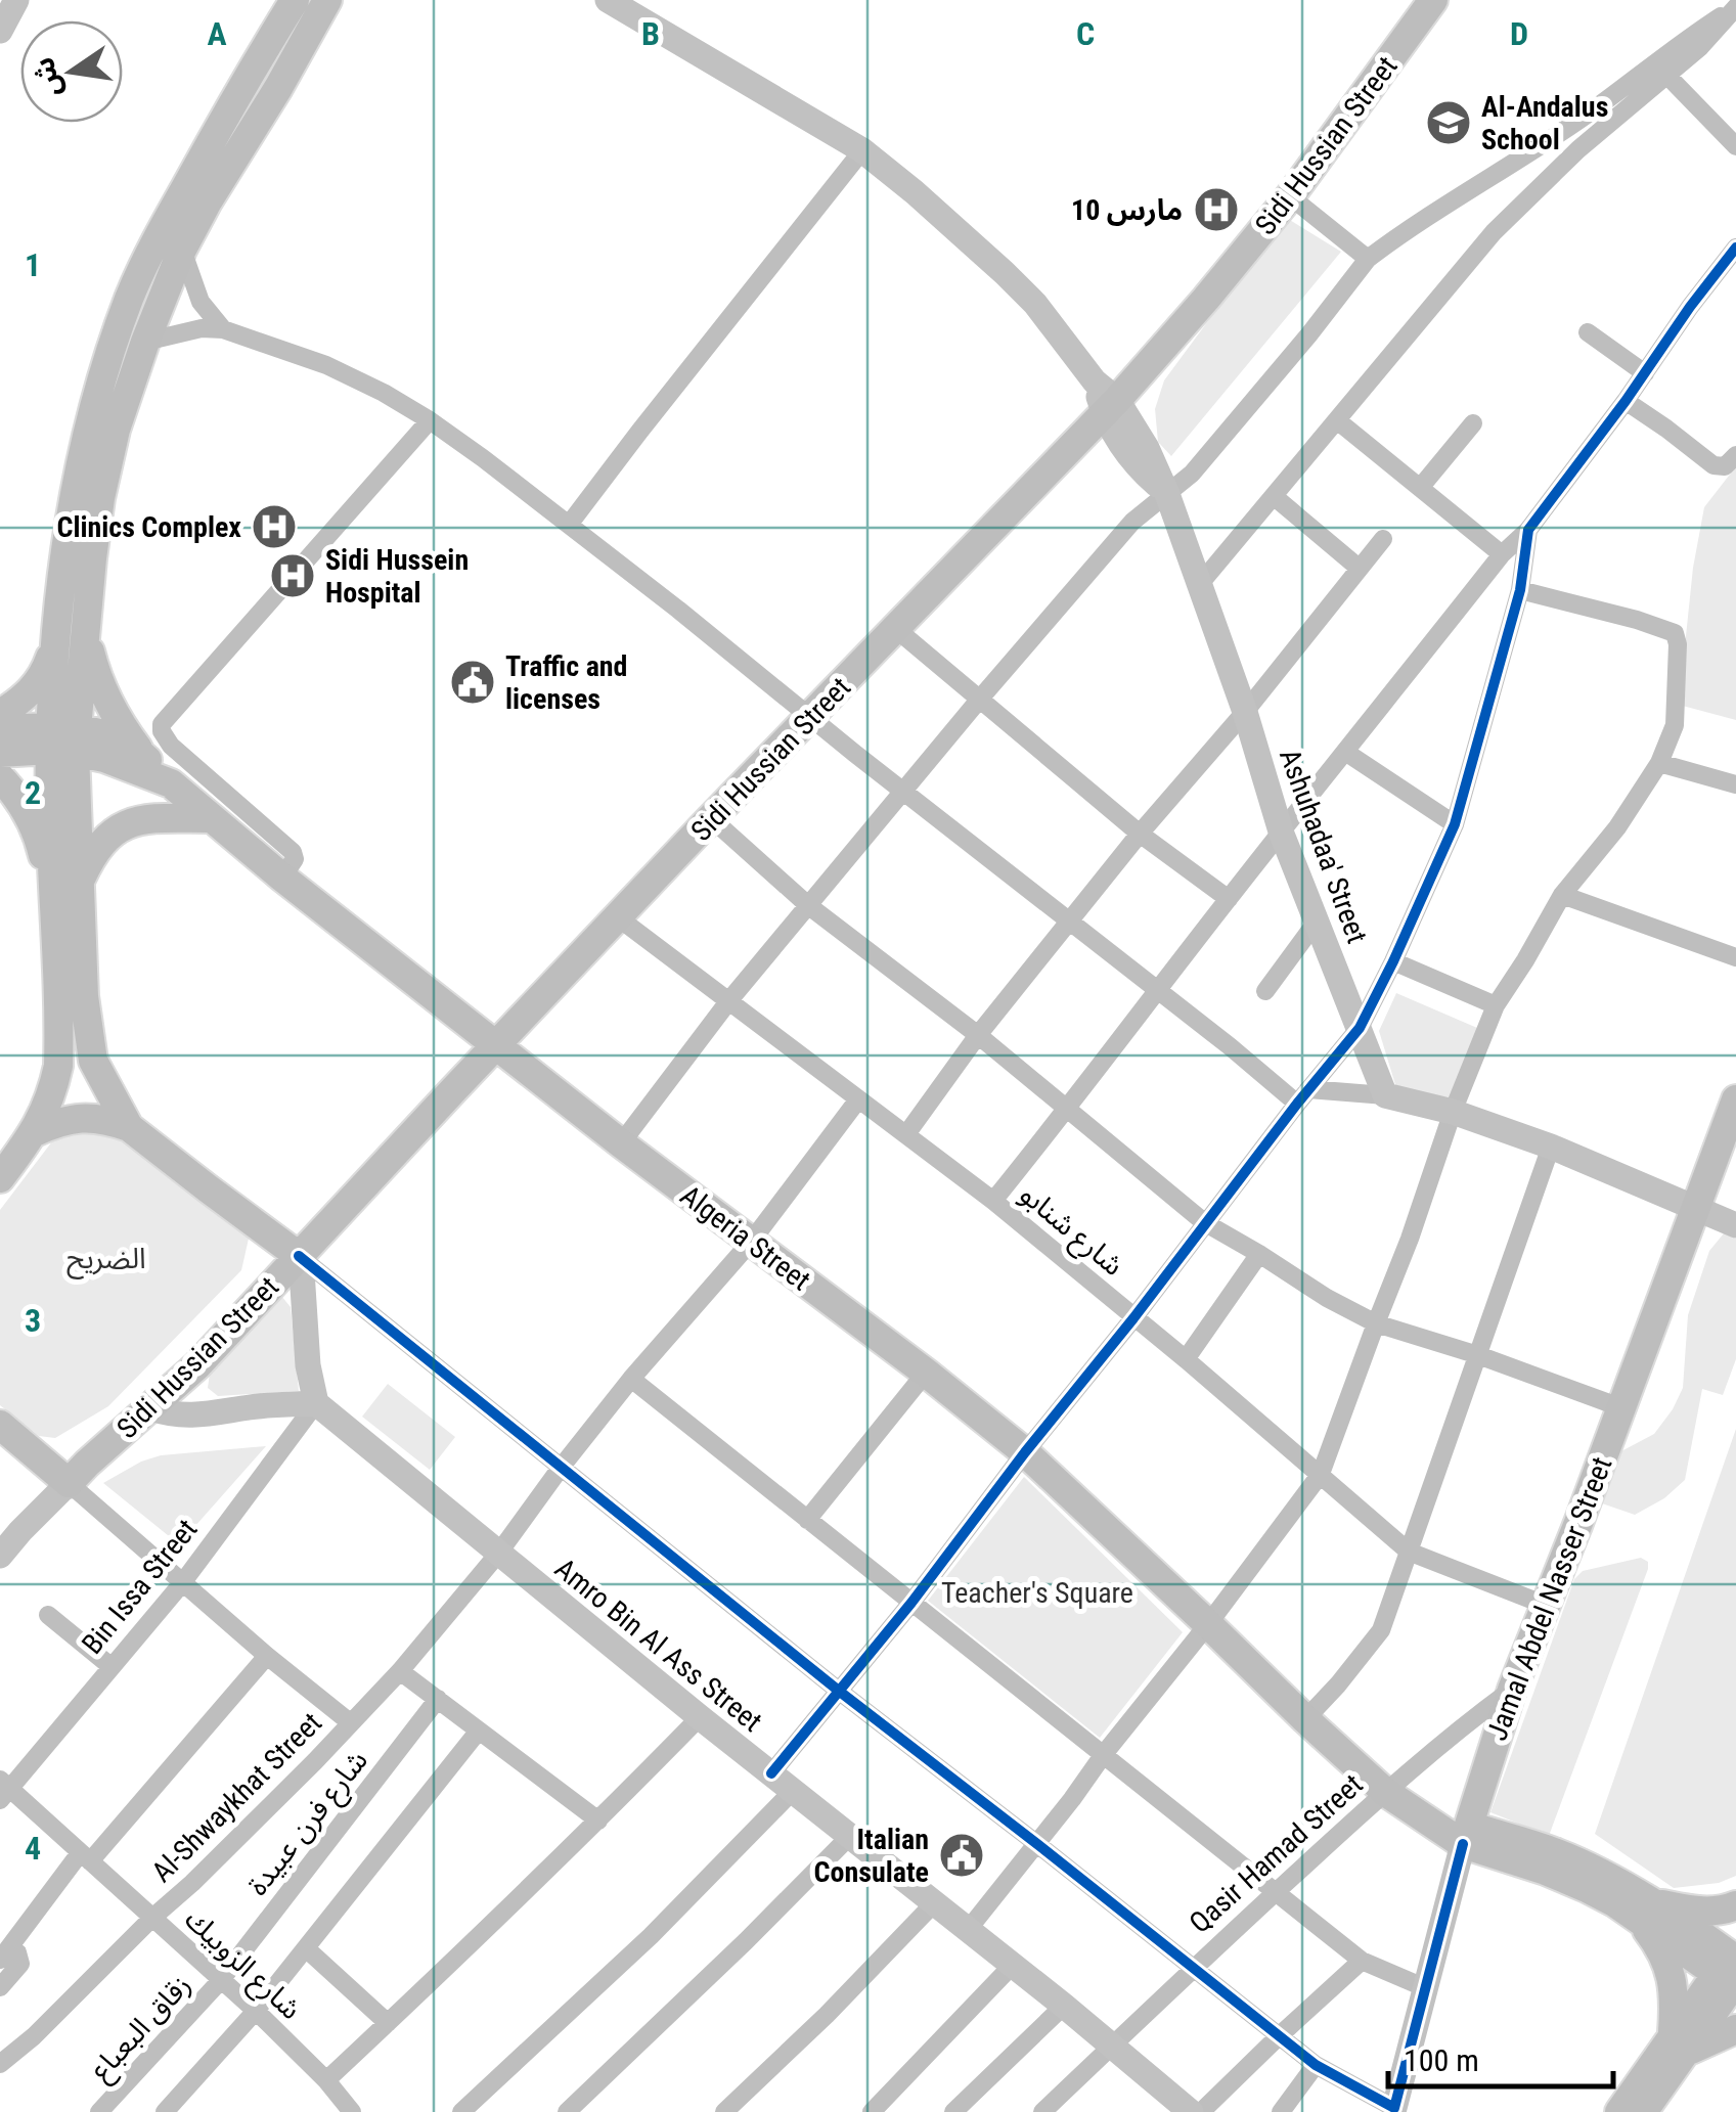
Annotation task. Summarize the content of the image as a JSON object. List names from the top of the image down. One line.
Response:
{"streets":{"main road":["Sidi Hussian Street","Algeria Street","Jamal Abdel Nasser Street"],"street":["Ashuhadaa' Street","شارع شنابو","Bin Issa Street","Amro Bin Al Ass Street","Al-Shwaykhat Street","شارع فرن عبيدة","Qasir Hamad Street","شارع الزوبيك","زقاق البعباع"]},"crossings":[["Sidi Hussian Street","Ashuhadaa' Street"],["Sidi Hussian Street","شارع شنابو"],["Sidi Hussian Street","Algeria Street"],["شارع شنابو","Jamal Abdel Nasser Street"],["شارع شنابو","Al-Shwaykhat Street"],["Algeria Street","Jamal Abdel Nasser Street"],["Algeria Street","Al-Shwaykhat Street"],["Algeria Street","Qasir Hamad Street"],["Bin Issa Street","Amro Bin Al Ass Street"],["Bin Issa Street","شارع الزوبيك"],["Jamal Abdel Nasser Street","Qasir Hamad Street"],["Amro Bin Al Ass Street","Al-Shwaykhat Street"],["Amro Bin Al Ass Street","Qasir Hamad Street"],["Al-Shwaykhat Street","شارع الزوبيك"],["شارع فرن عبيدة","شارع الزوبيك"],["شارع فرن عبيدة","زقاق البعباع"],["شارع الزوبيك","زقاق البعباع"]],"parks":["الضريح","Teacher's Square"],"places":{"school or university":["Al-Andalus School"],"hospital":["10 مارس","Clinics Complex","Sidi Hussein Hospital"],"public building":["Traffic and licenses","Italian Consulate"]},"scale_bar":"100 m","north":"left","grid":{"columns":["A","B","C","D"],"rows":["1","2","3","4"]}}
